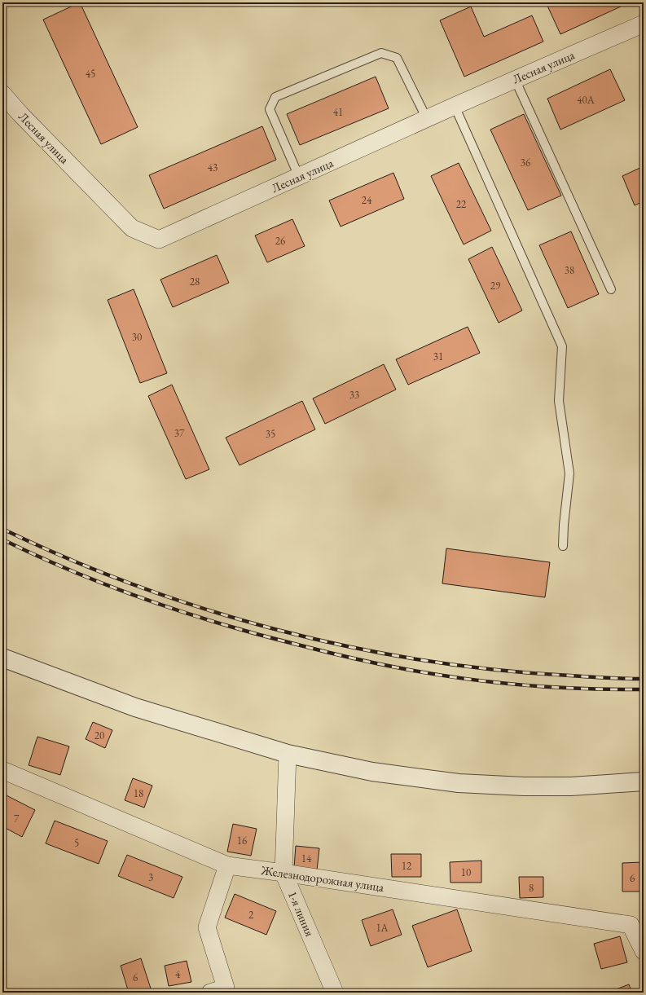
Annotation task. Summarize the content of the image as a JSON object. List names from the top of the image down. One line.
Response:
{"streets":{"street":["Лесная улица","Железнодорожная улица","1-я линия"]},"crossings":[["Железнодорожная улица","1-я линия"]],"house_numbers":["45","40А","41","36","43","24","22","26","38","28","29","30","31","33","37","35","20","18","7","16","5","14","12","10","3","6","8","2","1А","4","6"]}
